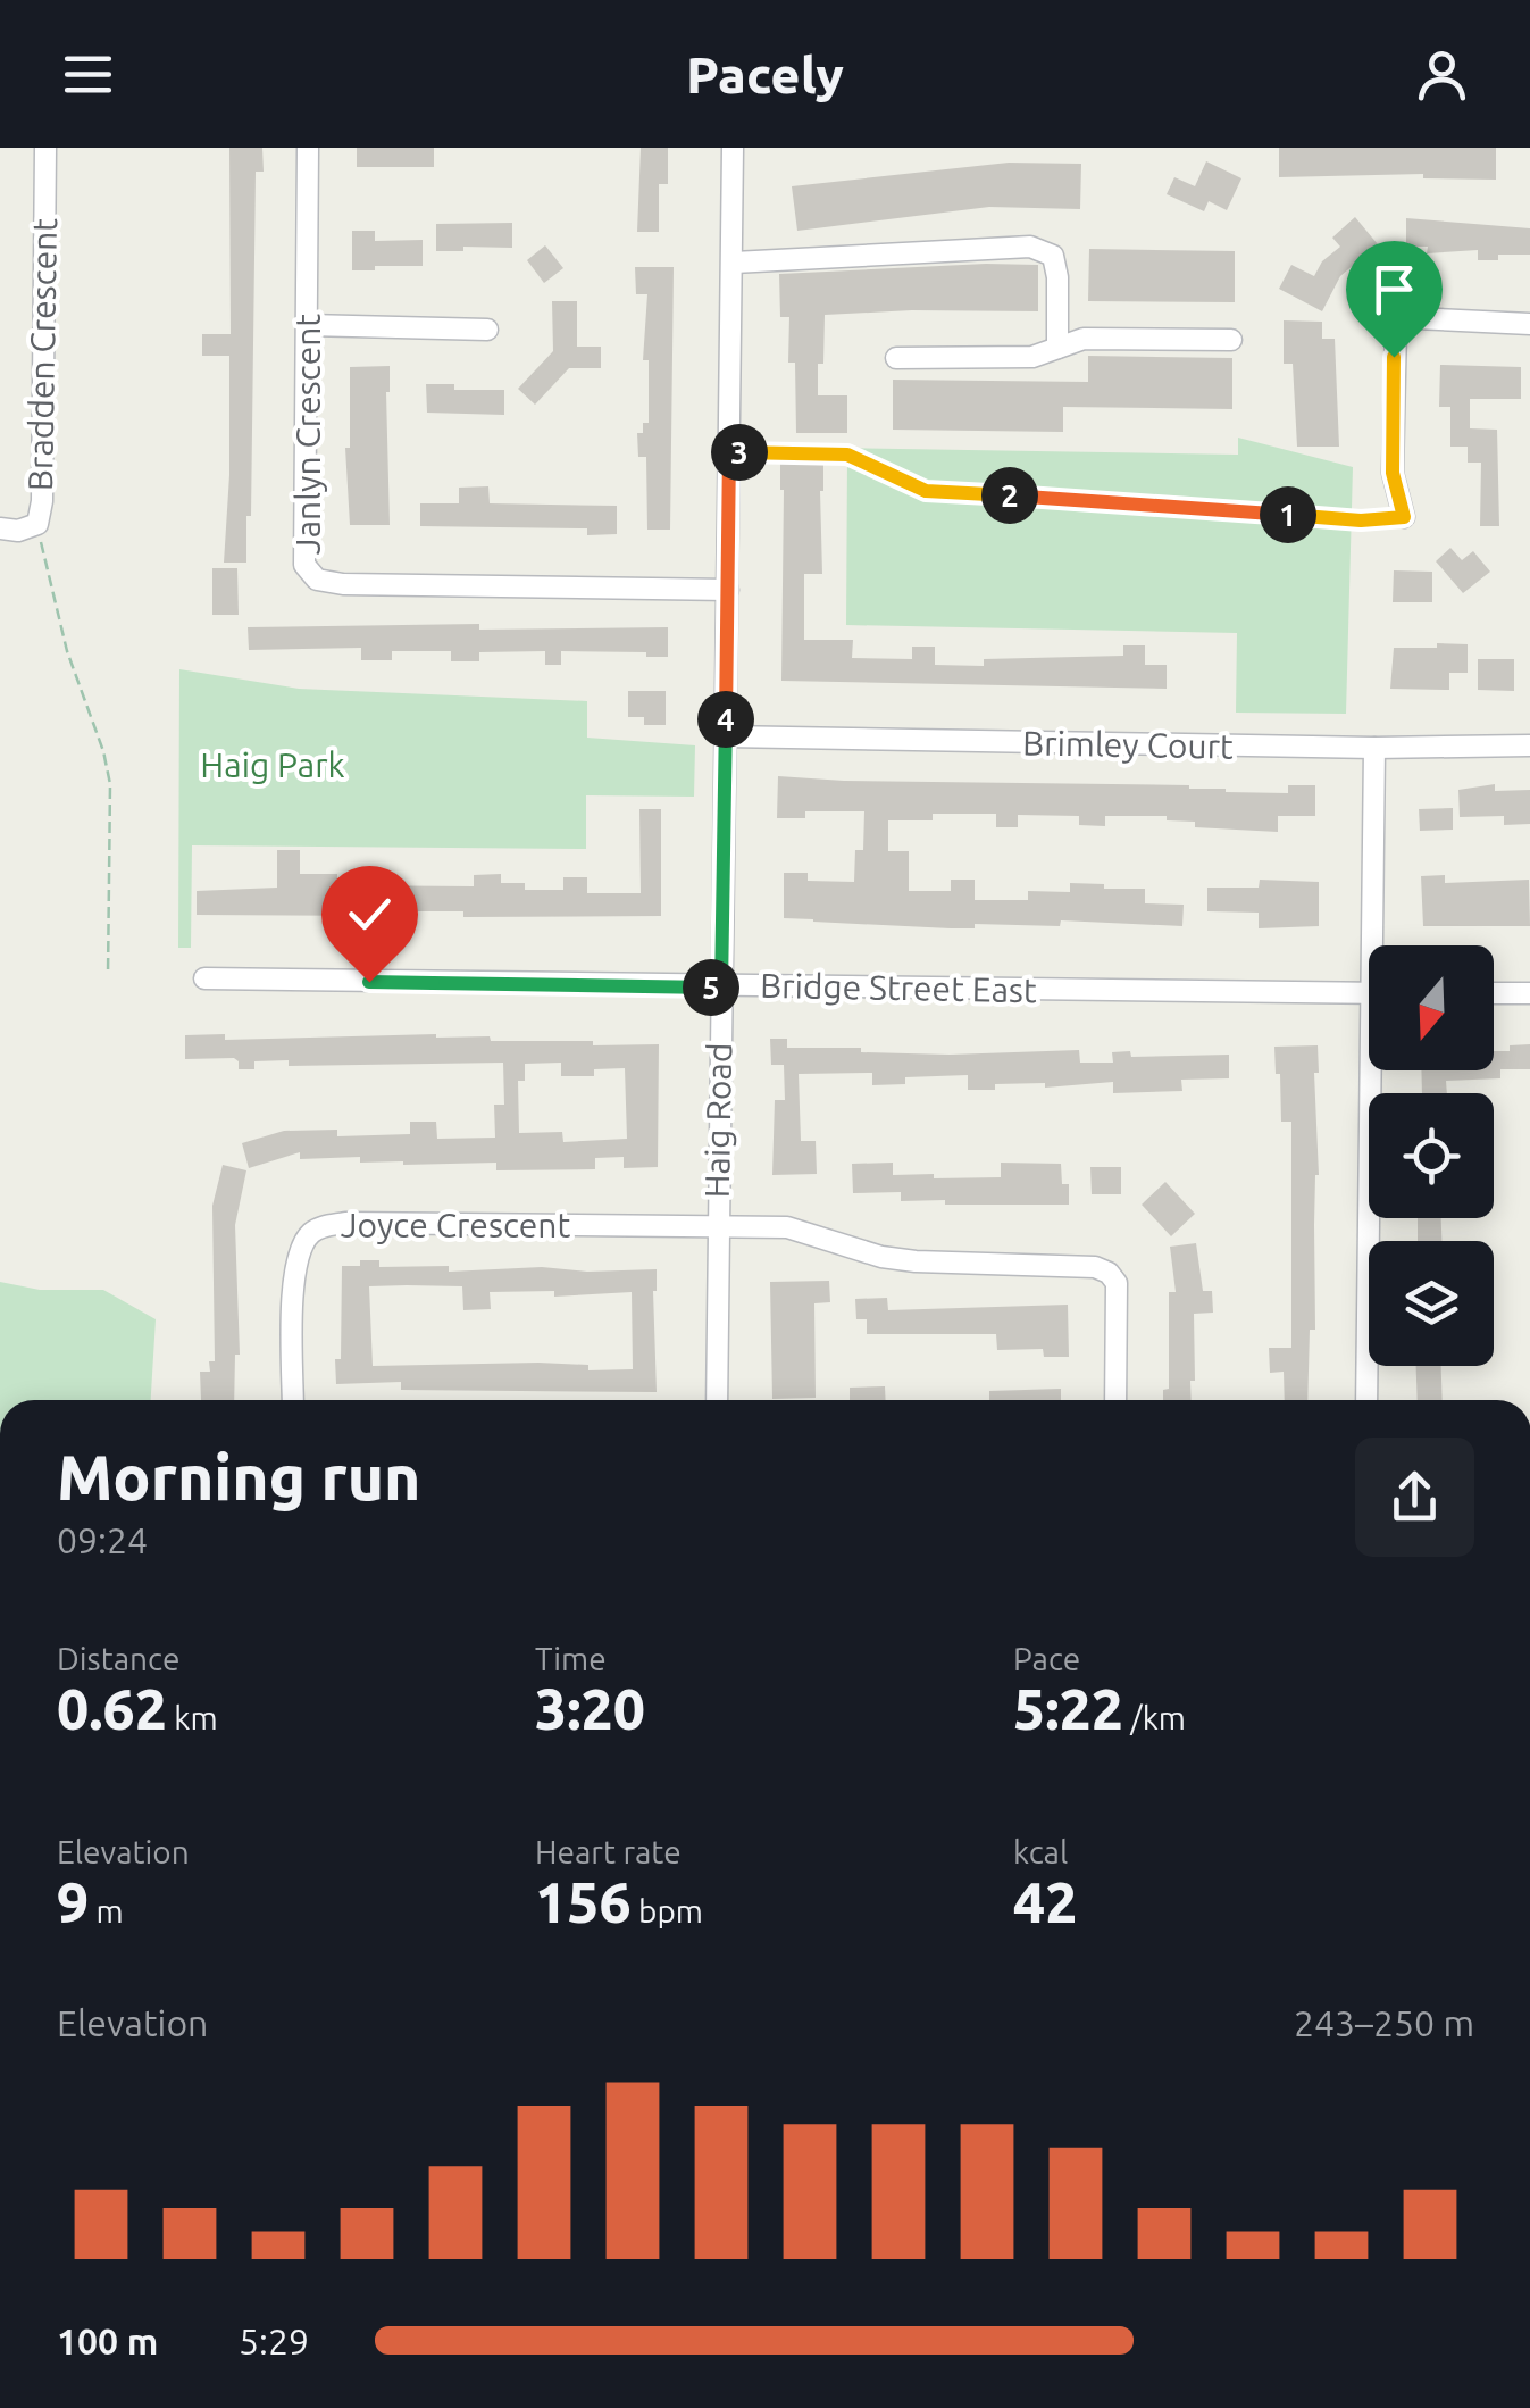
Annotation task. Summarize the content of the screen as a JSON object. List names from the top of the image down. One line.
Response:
{"streets":{"street":["Bradden Crescent","Janlyn Crescent","Brimley Court","Bridge Street East","Haig Road","Joyce Crescent"]},"crossings":[["Janlyn Crescent","Haig Road"],["Brimley Court","Haig Road"],["Bridge Street East","Haig Road"],["Haig Road","Joyce Crescent"]],"parks":["Haig Park"],"north":"bottom","page":{"header":"Pacely","pins":["3","2","1","4","5"],"heading":["Morning run","09:24"],"stats":[["Distance","0.62 km"],["Time","3:20"],["Pace","5:22 /km"],["Elevation","9 m"],["Heart rate","156 bpm"],["kcal","42"]],"chart":["Elevation","243–250 m"],"list":[{"name":"100 m","note":"5:29"}]}}
